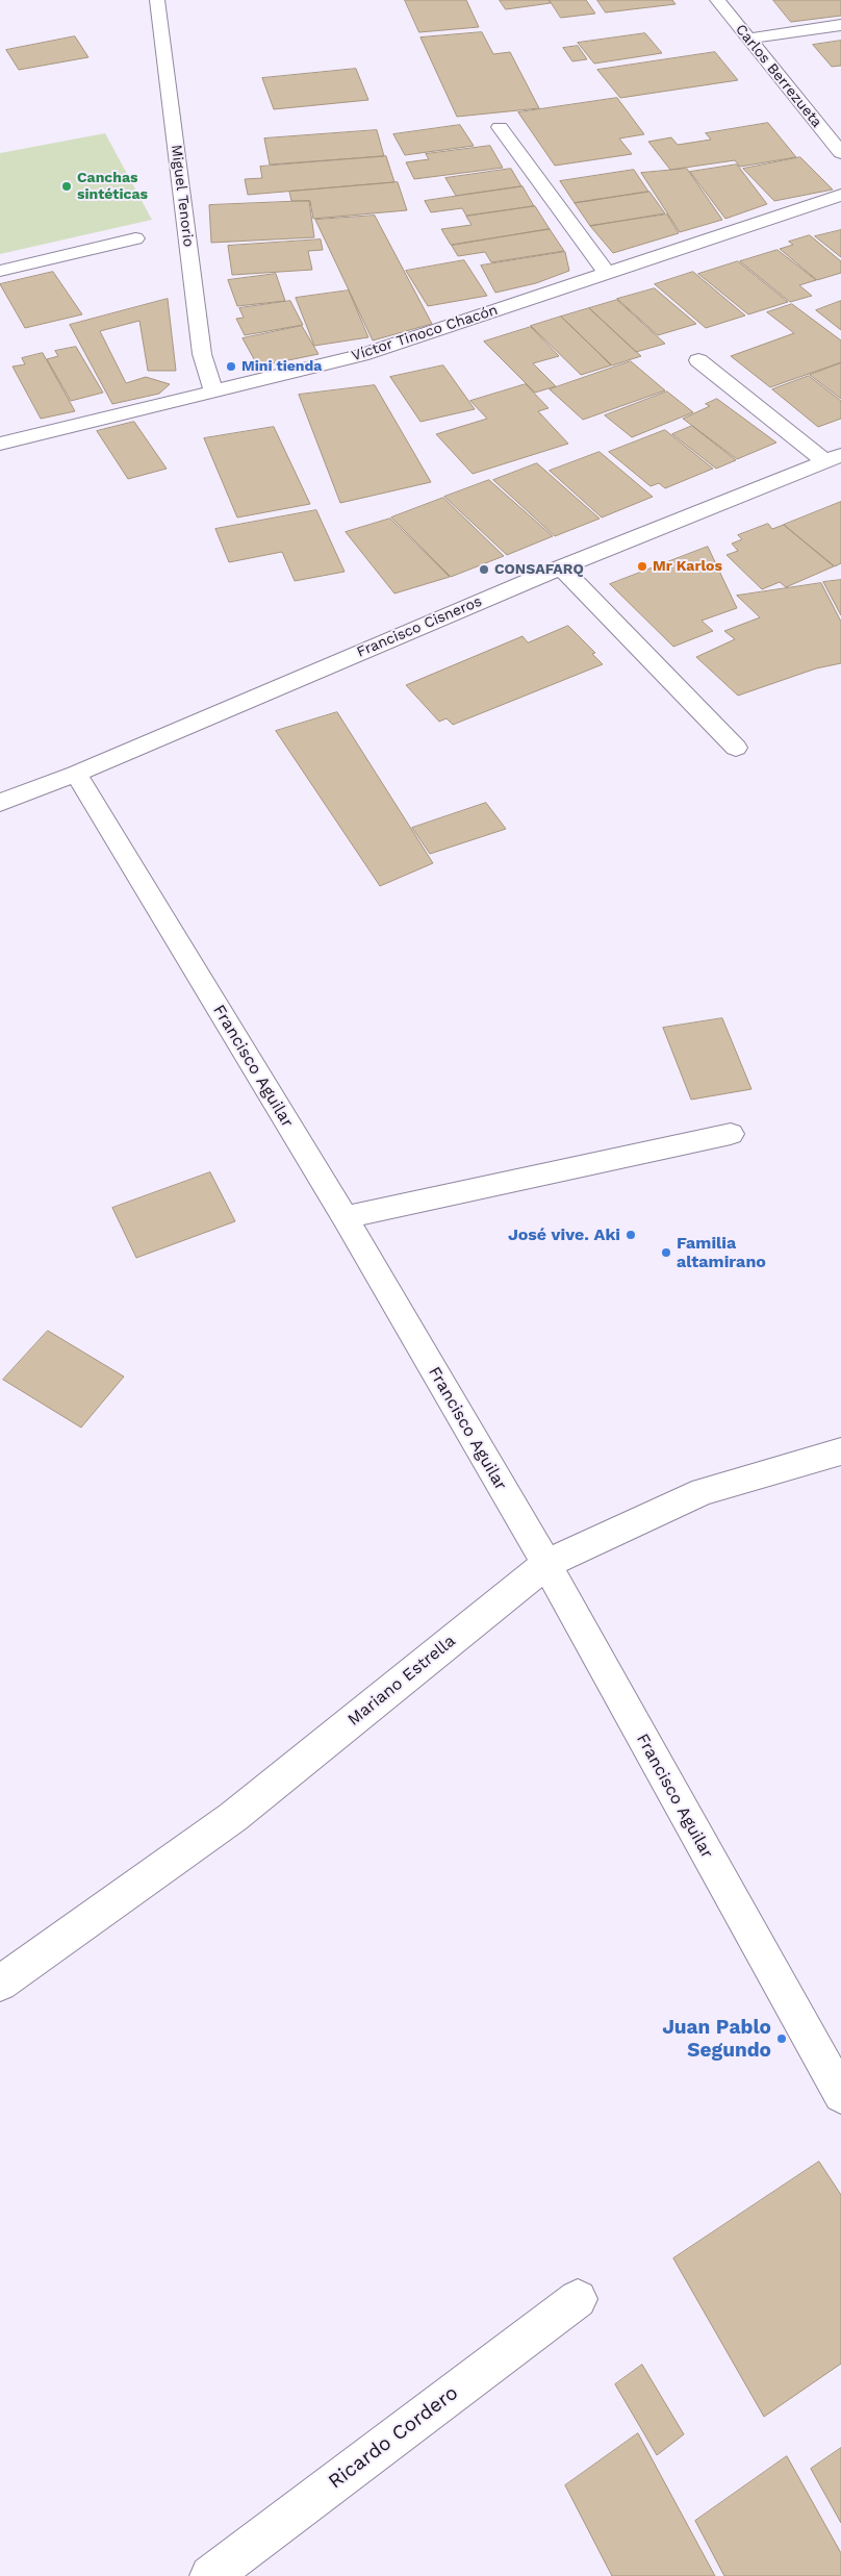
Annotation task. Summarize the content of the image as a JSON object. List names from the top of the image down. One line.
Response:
{"streets":{"street":["Carlos Berrezueta","Miguel Tenorio","Víctor Tinoco Chacón","Francisco Cisneros","Francisco Aguilar","Mariano Estrella","Ricardo Cordero"]},"crossings":[["Miguel Tenorio","Víctor Tinoco Chacón"],["Francisco Cisneros","Francisco Aguilar"],["Francisco Aguilar","Mariano Estrella"]],"places":["Canchas sintéticas","Mini tienda","Mr Karlos","CONSAFARQ","José vive. Aki","Familia altamirano","Juan Pablo Segundo"]}
